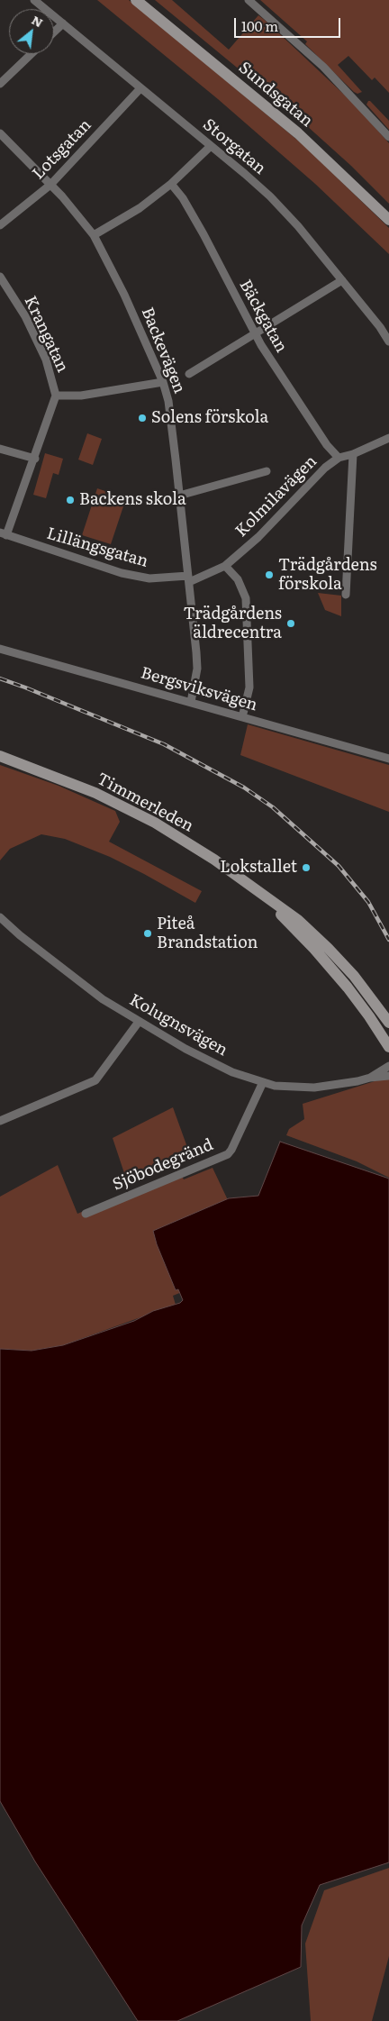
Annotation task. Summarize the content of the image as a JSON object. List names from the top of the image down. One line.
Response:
{"streets":{"main road":["Sundsgatan","Timmerleden"],"street":["Storgatan","Lotsgatan","Bäckgatan","Krangatan","Backevägen","Kolmilavägen","Lillängsgatan","Bergsviksvägen","Kolugnsvägen","Sjöbodegränd"]},"crossings":[["Storgatan","Lotsgatan"],["Lotsgatan","Backevägen"],["Bäckgatan","Kolmilavägen"],["Krangatan","Lillängsgatan"],["Backevägen","Kolmilavägen"],["Backevägen","Lillängsgatan"],["Backevägen","Bergsviksvägen"],["Kolmilavägen","Lillängsgatan"],["Kolugnsvägen","Sjöbodegränd"]],"places":["Solens förskola","Backens skola","Trädgårdens förskola","Trädgårdens äldrecentra","Lokstallet","Piteå Brandstation"],"scale_bar":"100 m","north":"top right"}
